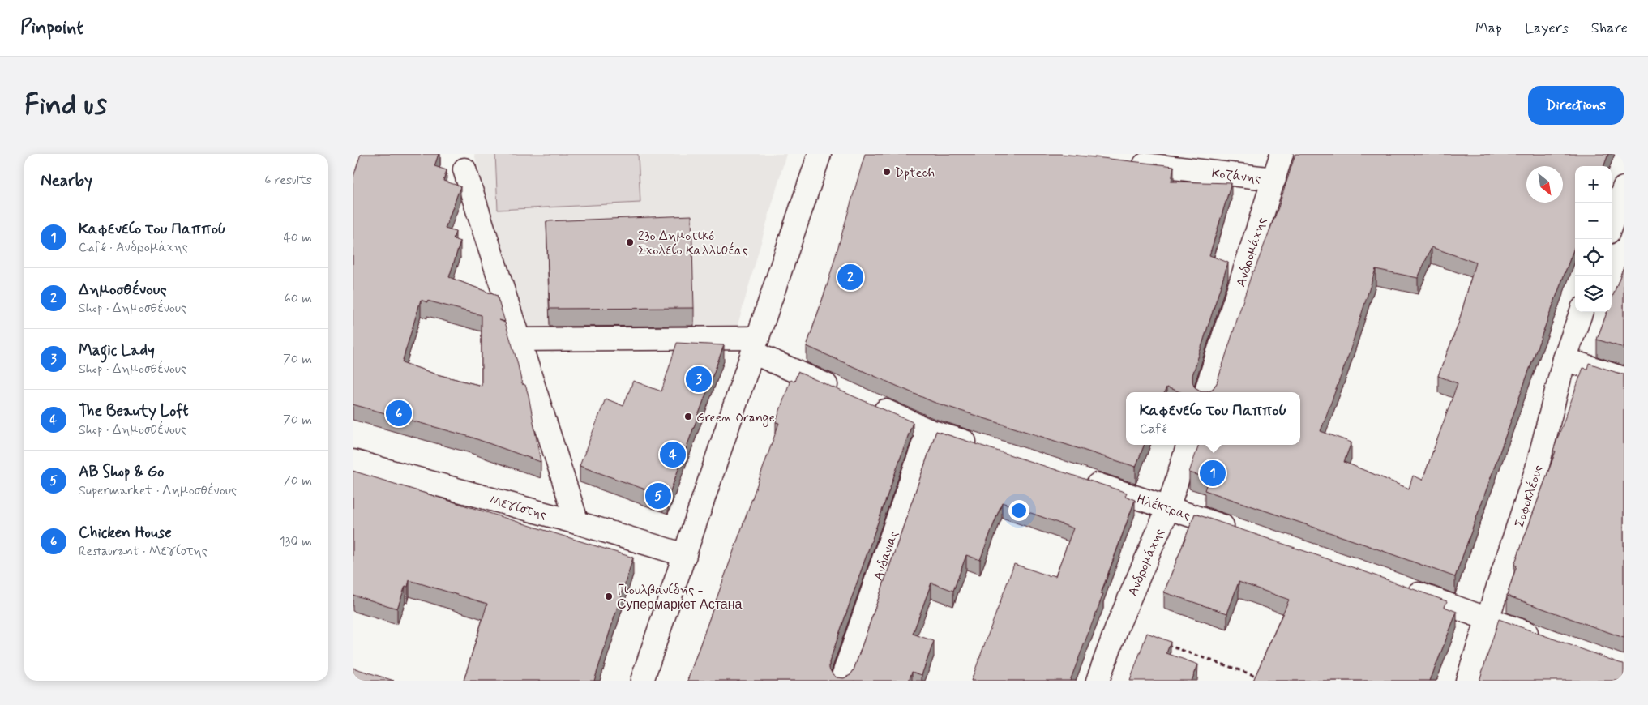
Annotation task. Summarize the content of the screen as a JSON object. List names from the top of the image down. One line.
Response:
{"streets":{"street":["Κοζάνης","Ανδρομάχης","Σοφοκλέους","Μεγίστης","Ηλέκτρας","Ανδανiας"]},"crossings":[["Κοζάνης","Ανδρομάχης"],["Ανδρομάχης","Ηλέκτρας"]],"places":["Dptech","23ο Δημοτικό Σχολείο Καλλιθέας","Green Orange","Γιουλβανίδης - Супермаркет Астана"],"north":"bottom right","page":{"header":"Pinpoint","nav":["Map","Layers","Share"],"buttons":"Directions","title":"Find us","heading":["Nearby","6 results"],"map_buttons":["+","−"],"list":[{"mark":"1","name":"Καφενείο του Παππού","note":"Café · Ανδρομάχης","value":"40 m"},{"mark":"2","name":"Δημοσθένους","note":"Shop · Δημοσθένους","value":"60 m"},{"mark":"3","name":"Magic Lady","note":"Shop · Δημοσθένους","value":"70 m"},{"mark":"4","name":"The Beauty Loft","note":"Shop · Δημοσθένους","value":"70 m"},{"mark":"5","name":"AB Shop & Go","note":"Supermarket · Δημοσθένους","value":"70 m"},{"mark":"6","name":"Chicken House","note":"Restaurant · Μεγίστης","value":"130 m"}],"pins":["2","3","6","4","1","5"],"popup":["Καφενείο του Παππού","Café"]}}
